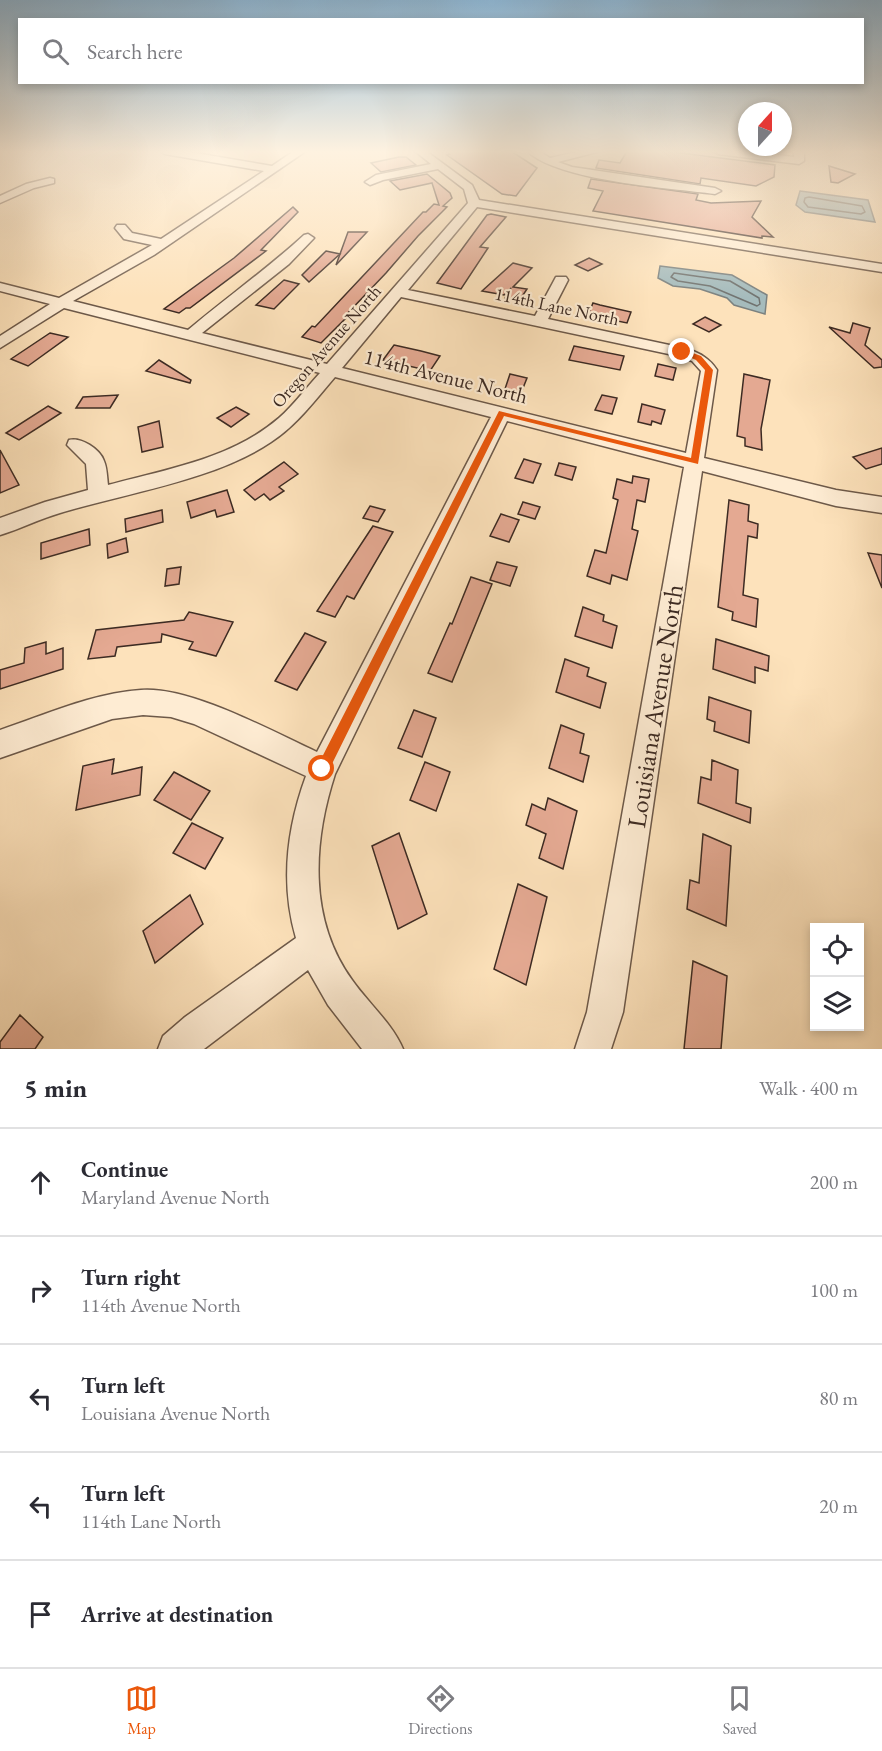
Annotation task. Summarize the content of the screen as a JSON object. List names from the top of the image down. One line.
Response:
{"streets":{"street":["114th Lane North","Oregon Avenue North","114th Avenue North","Louisiana Avenue North"]},"crossings":[["114th Lane North","Oregon Avenue North"],["114th Lane North","Louisiana Avenue North"],["Oregon Avenue North","114th Avenue North"],["114th Avenue North","Louisiana Avenue North"]],"north":"top","page":{"search":"Search here","heading":["5 min","Walk · 400 m"],"list":[["Continue","Maryland Avenue North","200 m"],["Turn right","114th Avenue North","100 m"],["Turn left","Louisiana Avenue North","80 m"],["Turn left","114th Lane North","20 m"],"Arrive at destination"],"nav":["Map","Directions","Saved"]}}
